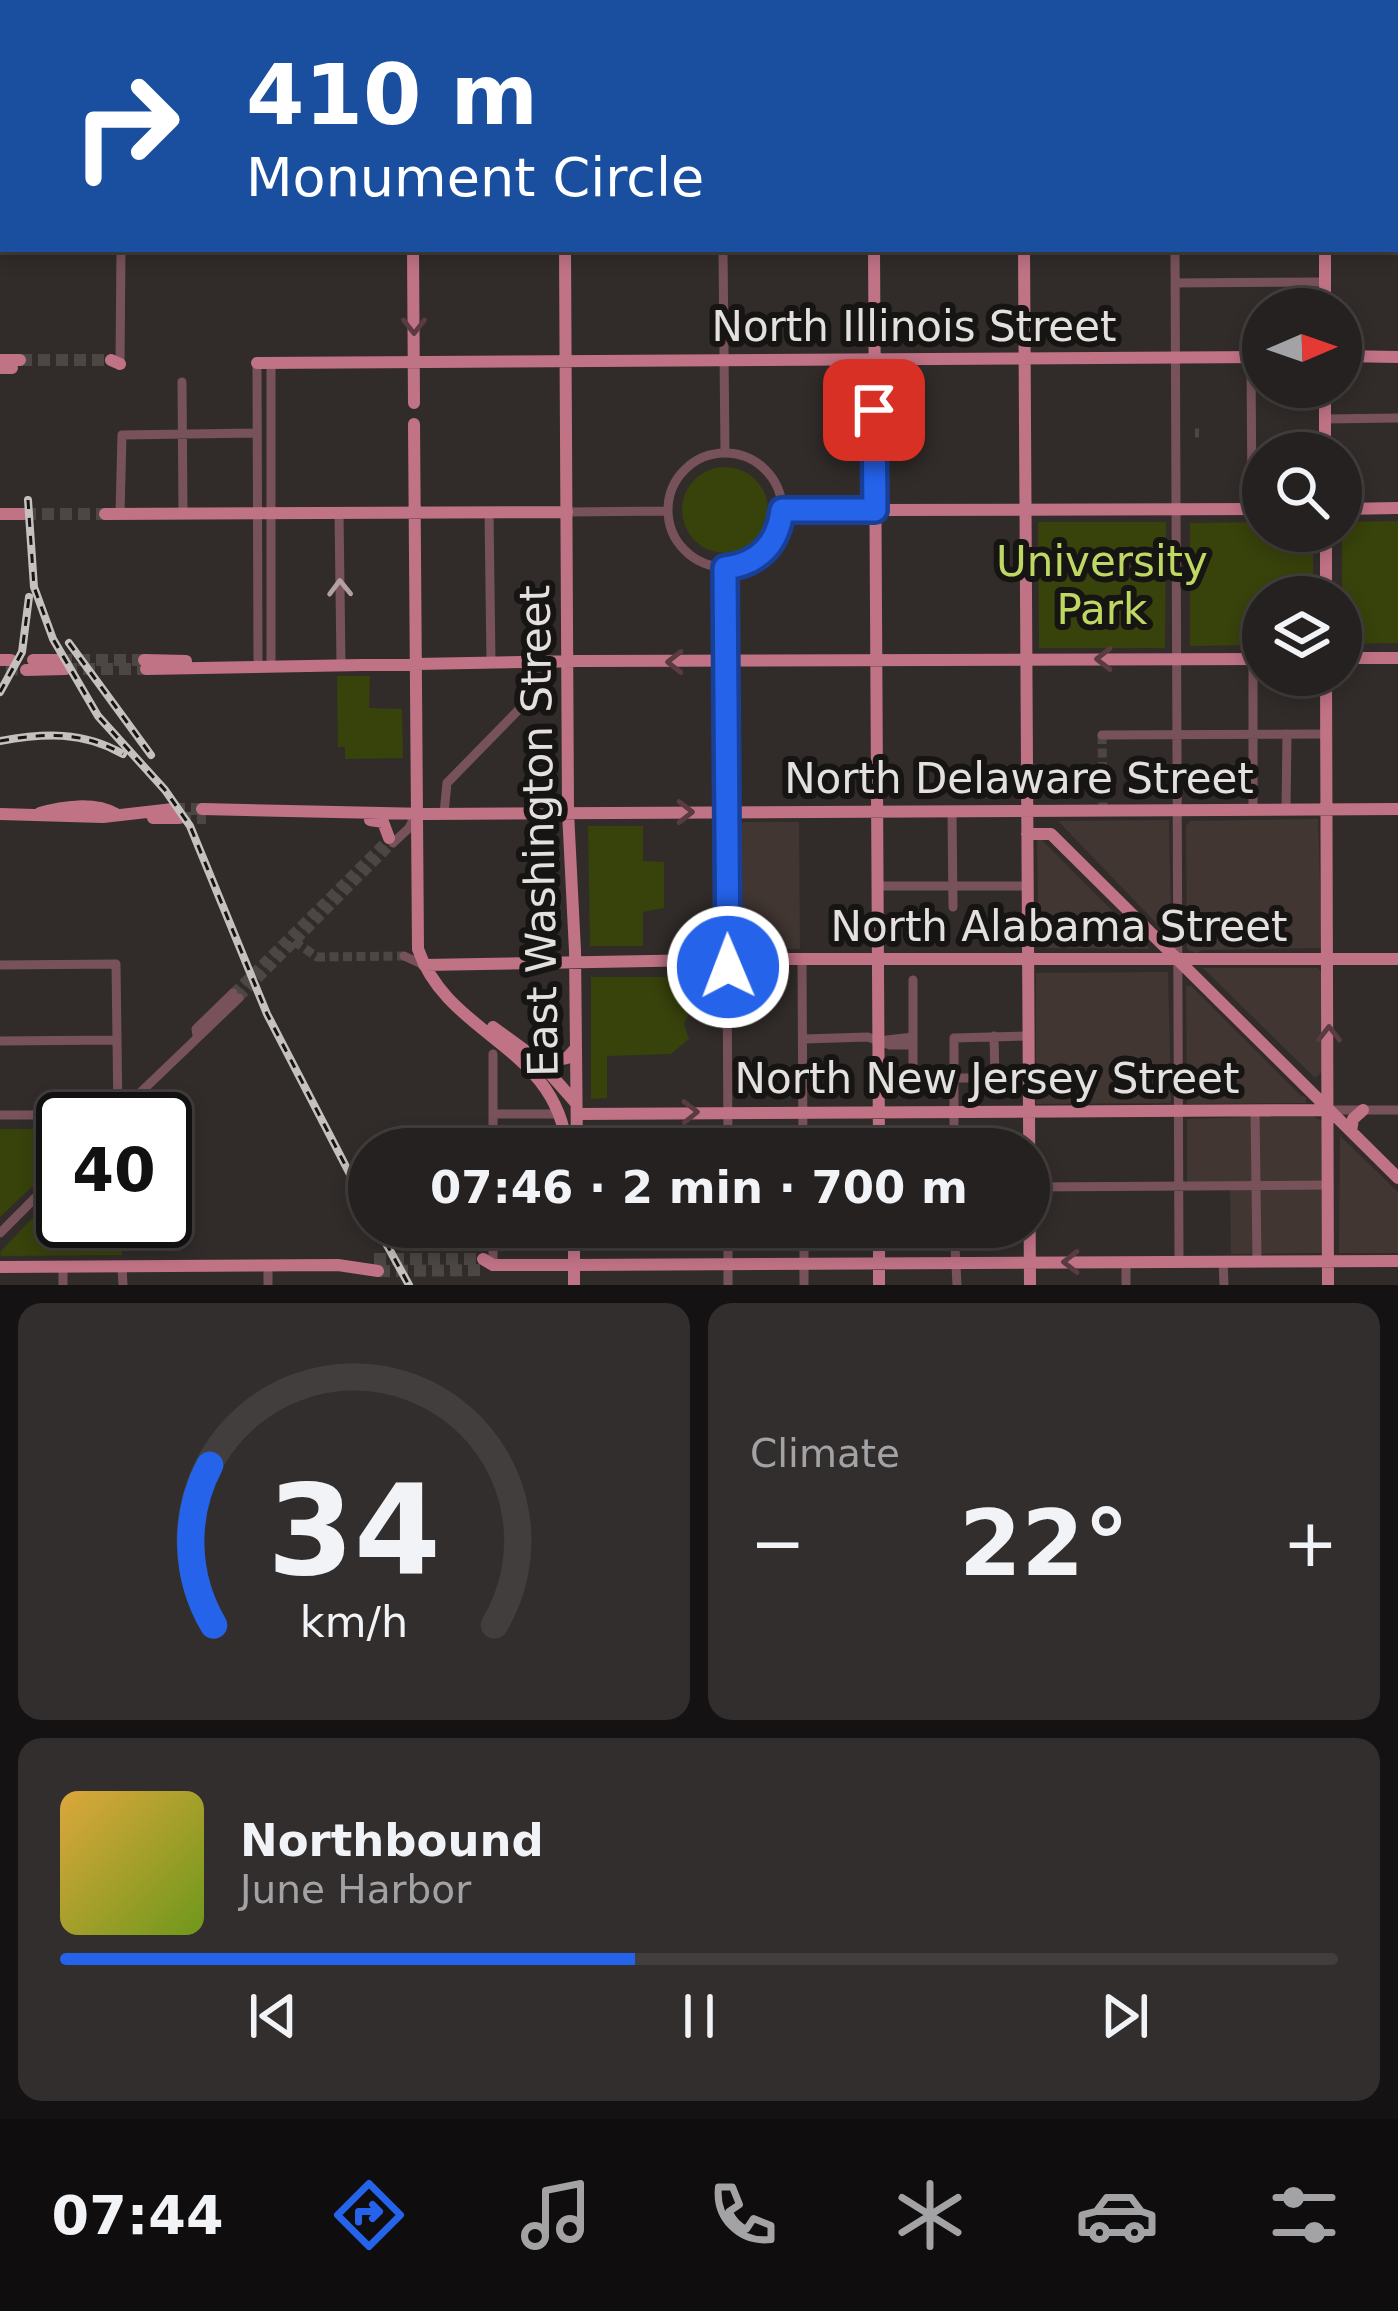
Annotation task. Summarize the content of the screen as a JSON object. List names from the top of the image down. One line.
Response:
{"streets":{"main road":["North Illinois Street","North Delaware Street","East Washington Street","North Alabama Street","North New Jersey Street"]},"crossings":[["North Illinois Street","East Washington Street"],["North Delaware Street","East Washington Street"],["East Washington Street","North Alabama Street"],["East Washington Street","North New Jersey Street"]],"parks":["University Park"],"north":"right","page":{"turn":["410 m","Monument Circle"],"limit":"40","trip":"07:46 · 2 min · 700 m","tile":"Climate","heat":["−","22°","+"],"song":["Northbound","June Harbor"],"tabs":"07:44","gauge":["34","km/h"]}}
